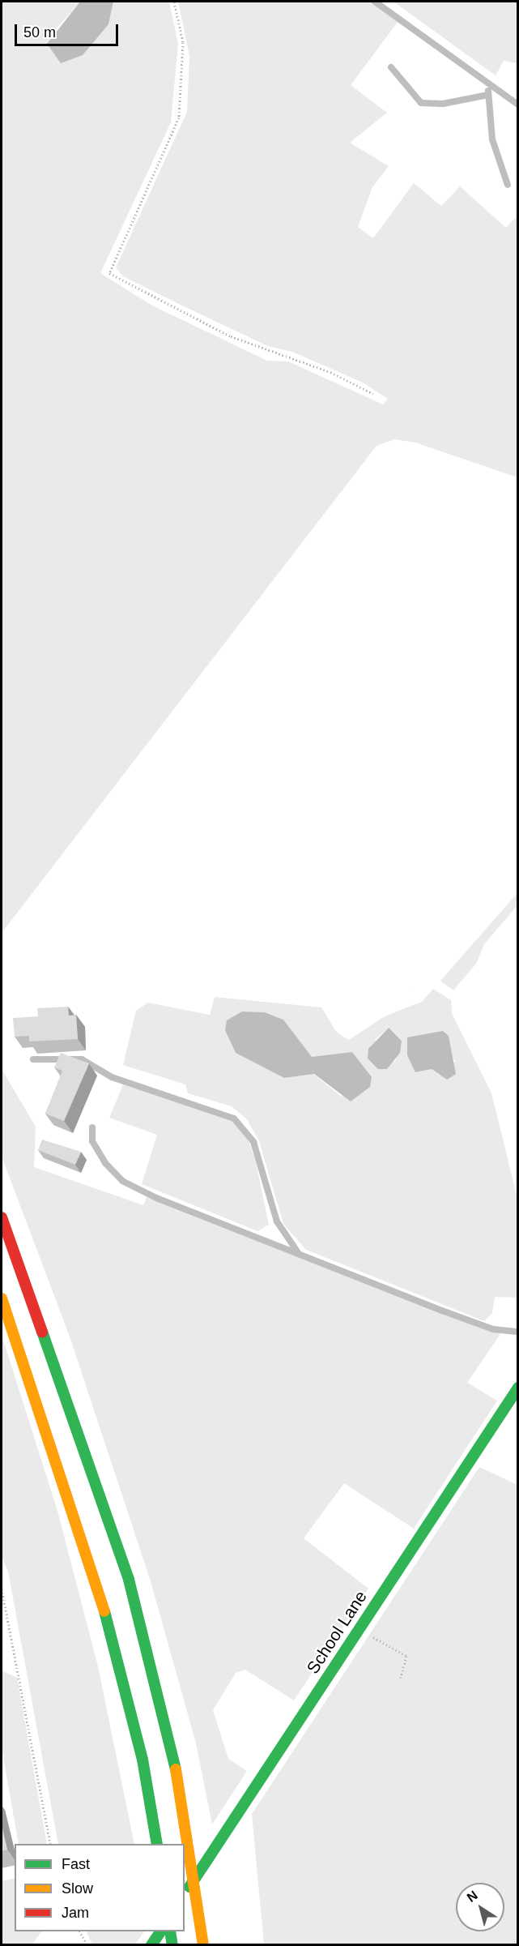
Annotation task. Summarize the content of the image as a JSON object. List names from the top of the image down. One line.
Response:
{"streets":{"main road":["School Lane"]},"legend":["Fast","Slow","Jam"],"scale_bar":"50 m","north":"top left"}
